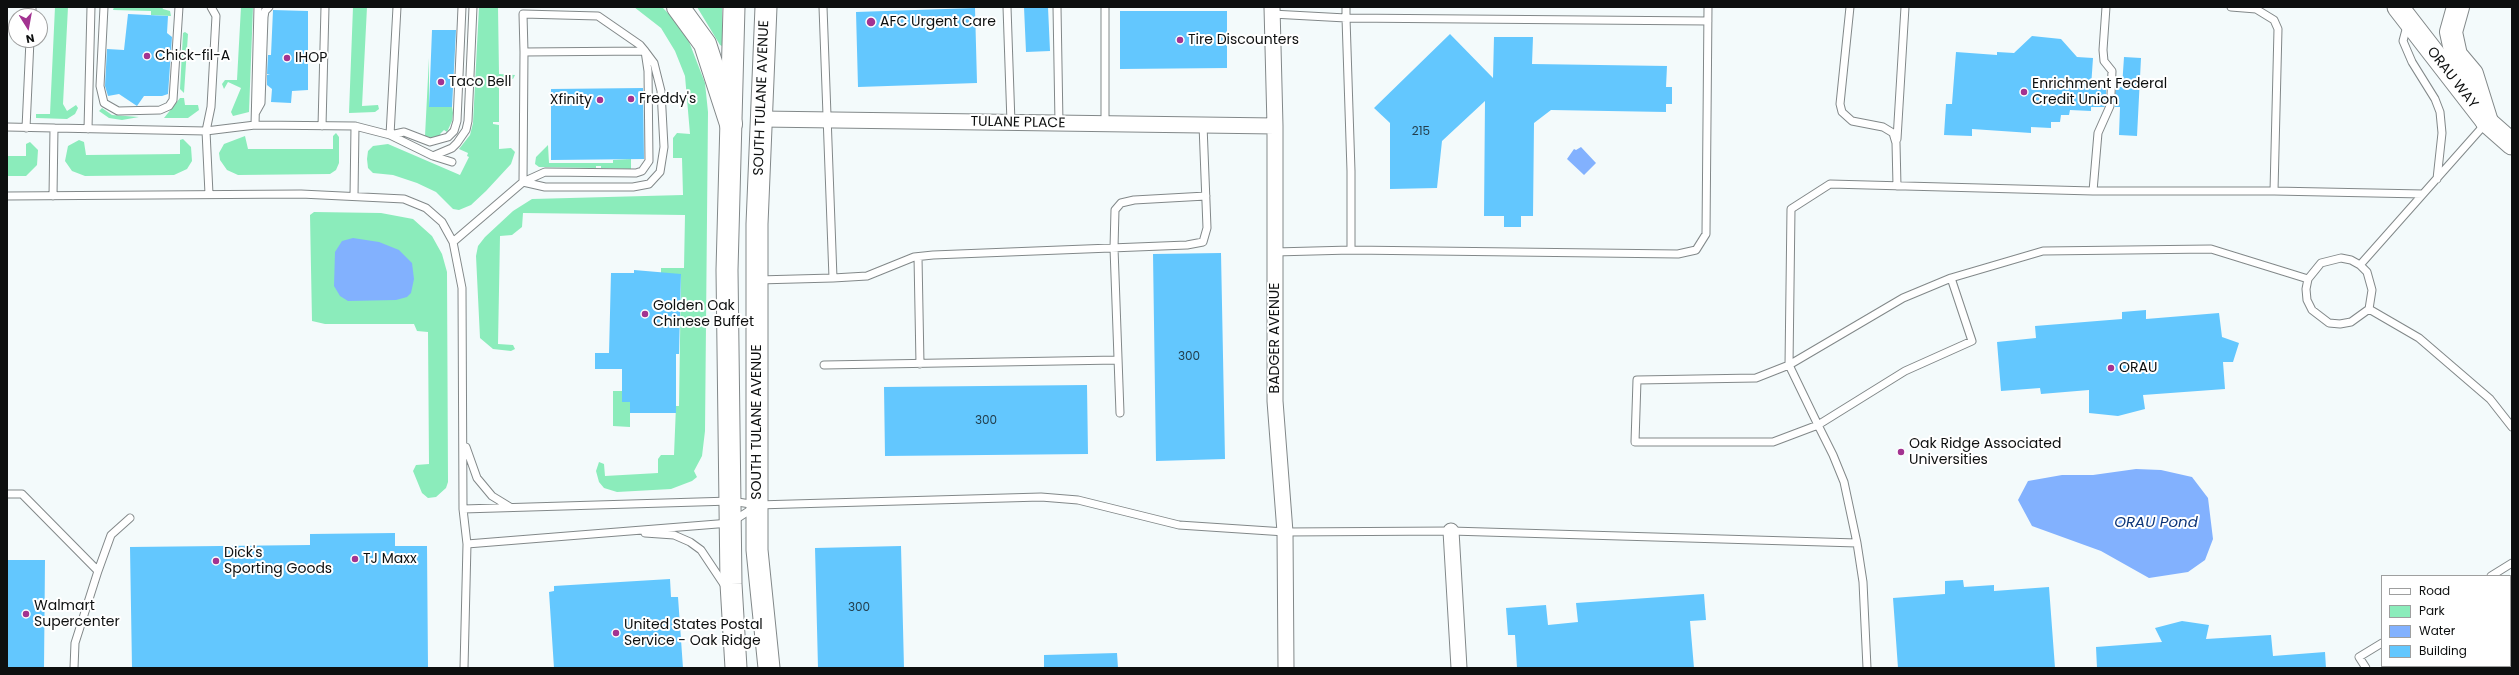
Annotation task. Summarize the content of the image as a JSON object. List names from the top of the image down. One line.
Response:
{"streets":{"main road":["ORAU WAY","SOUTH TULANE AVENUE"],"street":["TULANE PLACE","BADGER AVENUE"]},"crossings":[["SOUTH TULANE AVENUE","TULANE PLACE"],["TULANE PLACE","BADGER AVENUE"]],"water":["ORAU Pond"],"places":["AFC Urgent Care","Tire Discounters","Chick-fil-A","IHOP","Taco Bell","Enrichment Federal Credit Union","Freddy's","Xfinity","Golden Oak Chinese Buffet","ORAU","Oak Ridge Associated Universities","TJ Maxx","Dick's Sporting Goods","Walmart Supercenter","United States Postal Service - Oak Ridge"],"house_numbers":["215","300","300","300"],"legend":["Road","Park","Water","Building"],"north":"bottom"}
